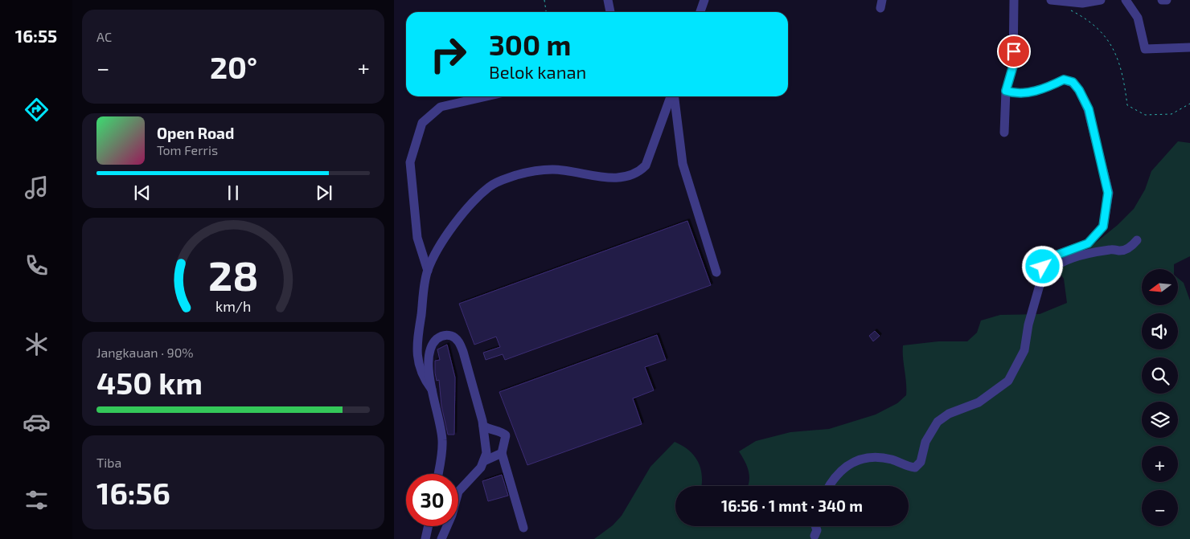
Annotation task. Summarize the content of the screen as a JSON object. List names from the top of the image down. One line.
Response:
{"north":"left","page":{"tabs":"16:55","tile":["AC",["Jangkauan · 90%","450 km"],["Tiba","16:56"]],"turn":["300 m","Belok kanan"],"heat":["−","20°","+"],"song":["Open Road","Tom Ferris"],"map_buttons":["+","−"],"limit":"30","trip":"16:56 · 1 mnt · 340 m","gauge":["28","km/h"]}}
